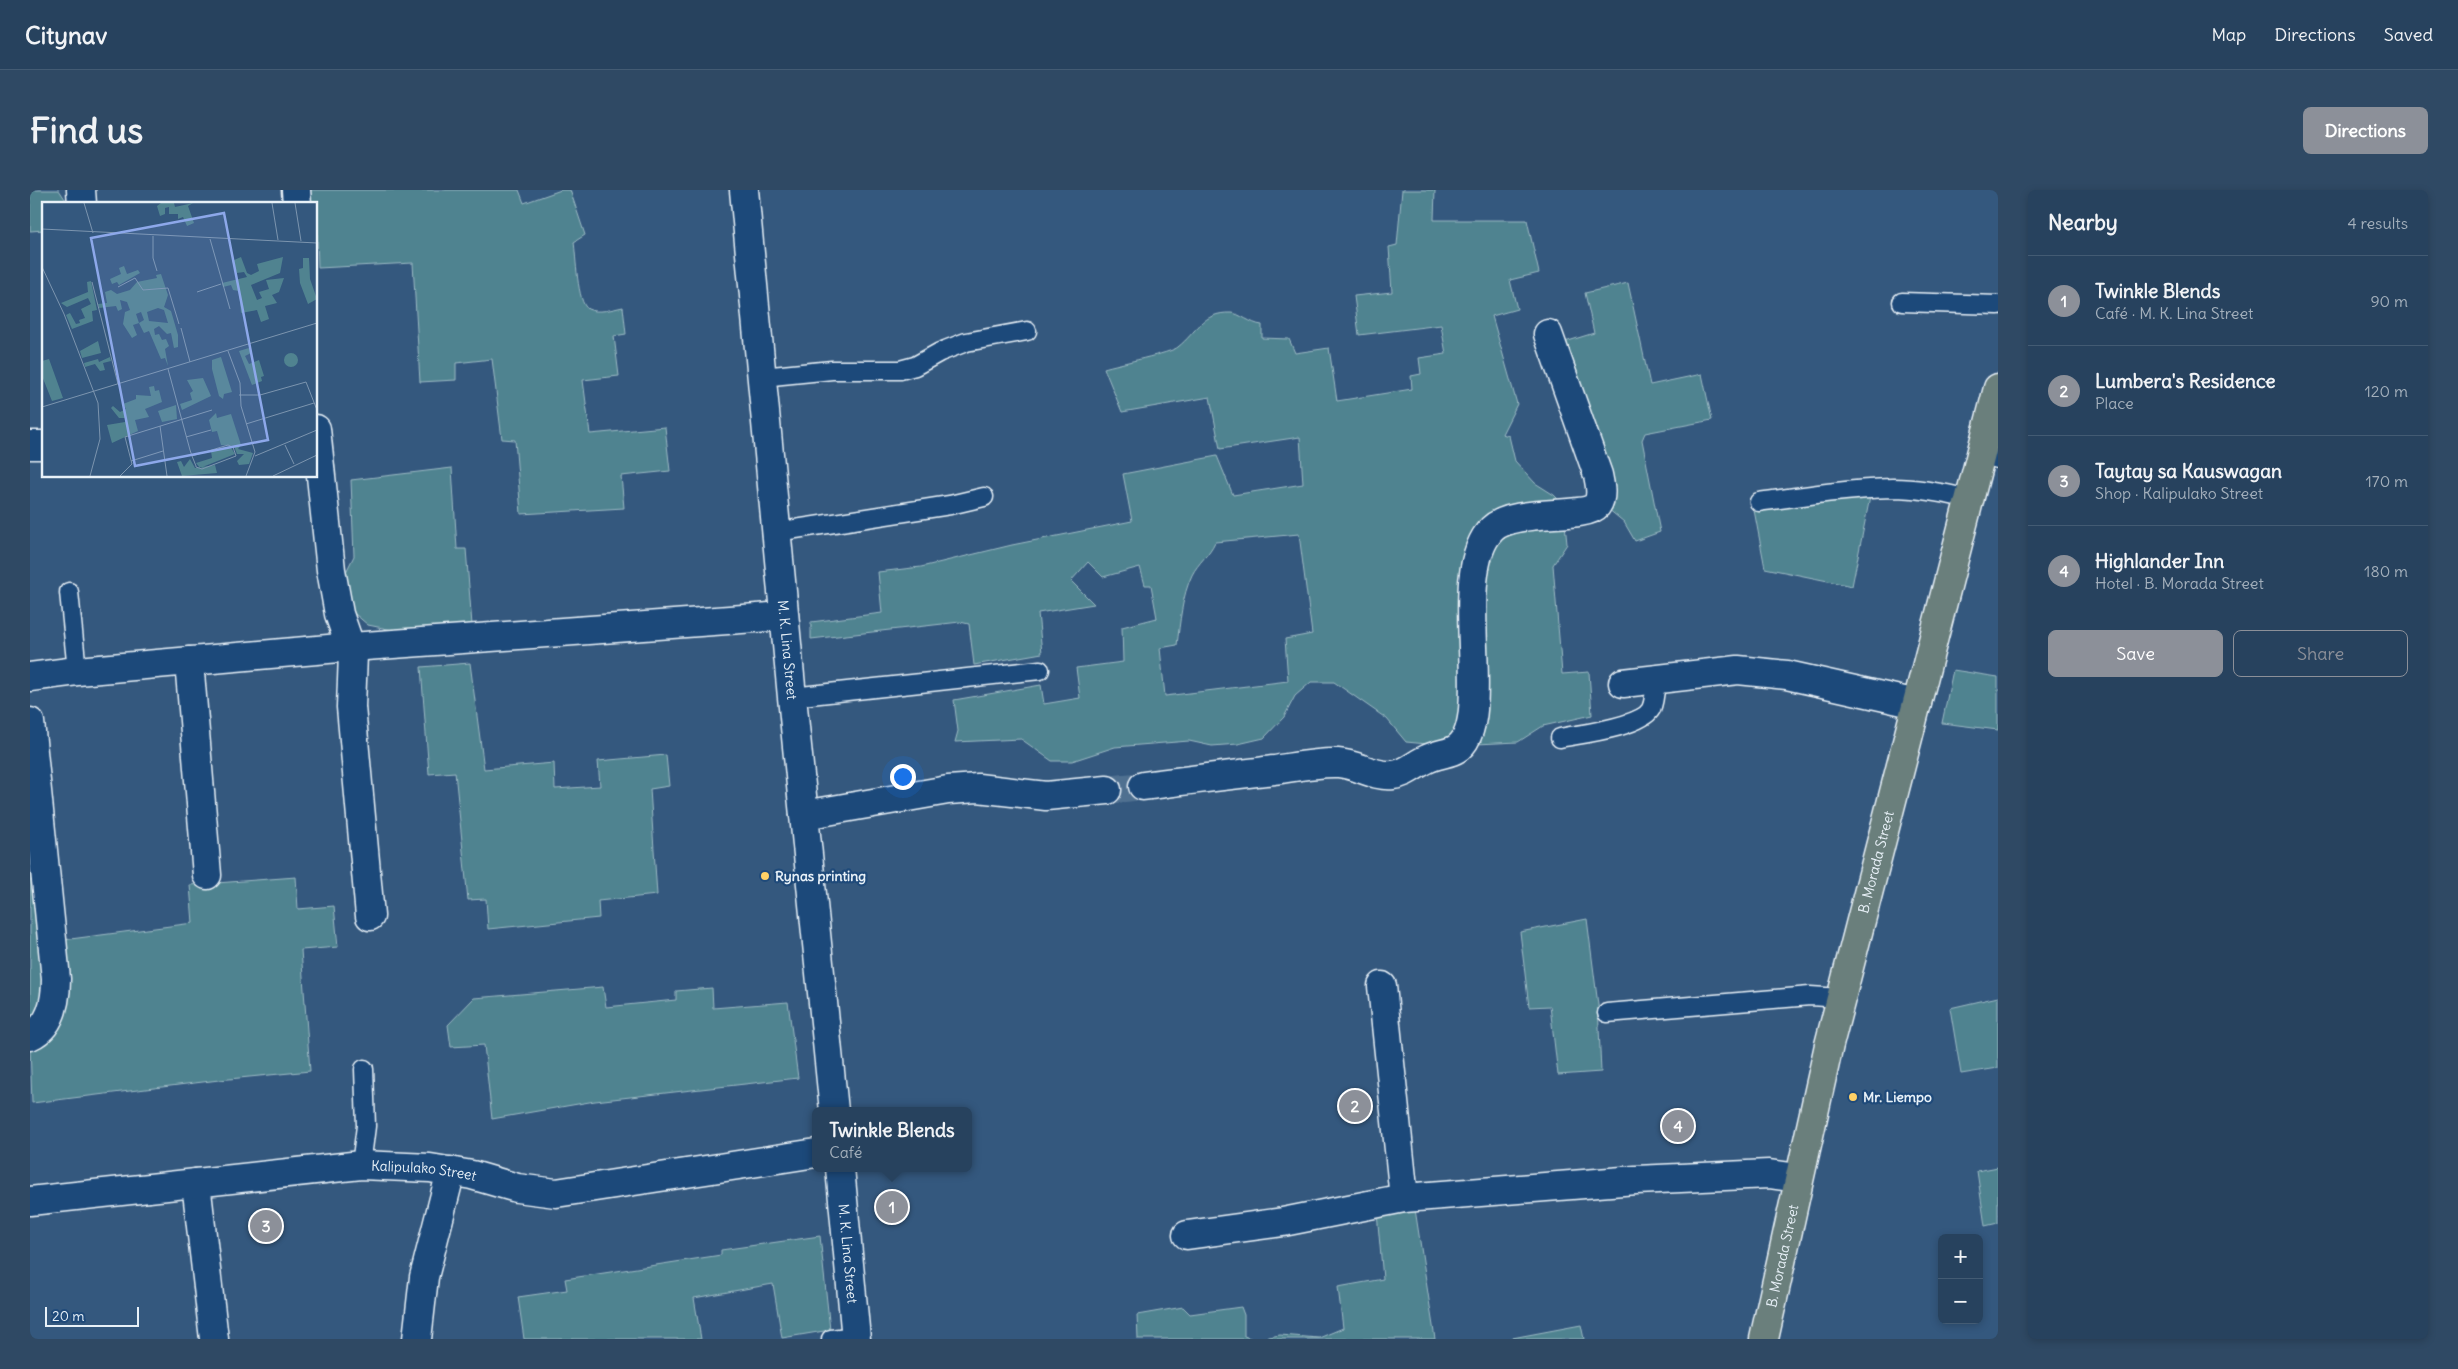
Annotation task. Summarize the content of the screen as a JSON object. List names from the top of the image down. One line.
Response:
{"streets":{"main road":["B. Morada Street"],"street":["M. K. Lina Street","Kalipulako Street"]},"places":["Rynas printing","Mr. Liempo"],"scale_bar":"20 m","page":{"header":"Citynav","nav":["Map","Directions","Saved"],"buttons":["Directions",["Save","Share"]],"title":"Find us","heading":["Nearby","4 results"],"list":[{"mark":"1","name":"Twinkle Blends","note":"Café · M. K. Lina Street","value":"90 m"},{"mark":"2","name":"Lumbera's Residence","note":"Place","value":"120 m"},{"mark":"3","name":"Taytay sa Kauswagan","note":"Shop · Kalipulako Street","value":"170 m"},{"mark":"4","name":"Highlander Inn","note":"Hotel · B. Morada Street","value":"180 m"}],"pins":["2","4","1","3"],"popup":["Twinkle Blends","Café"],"map_buttons":["+","−"],"scale":"20 m"}}
